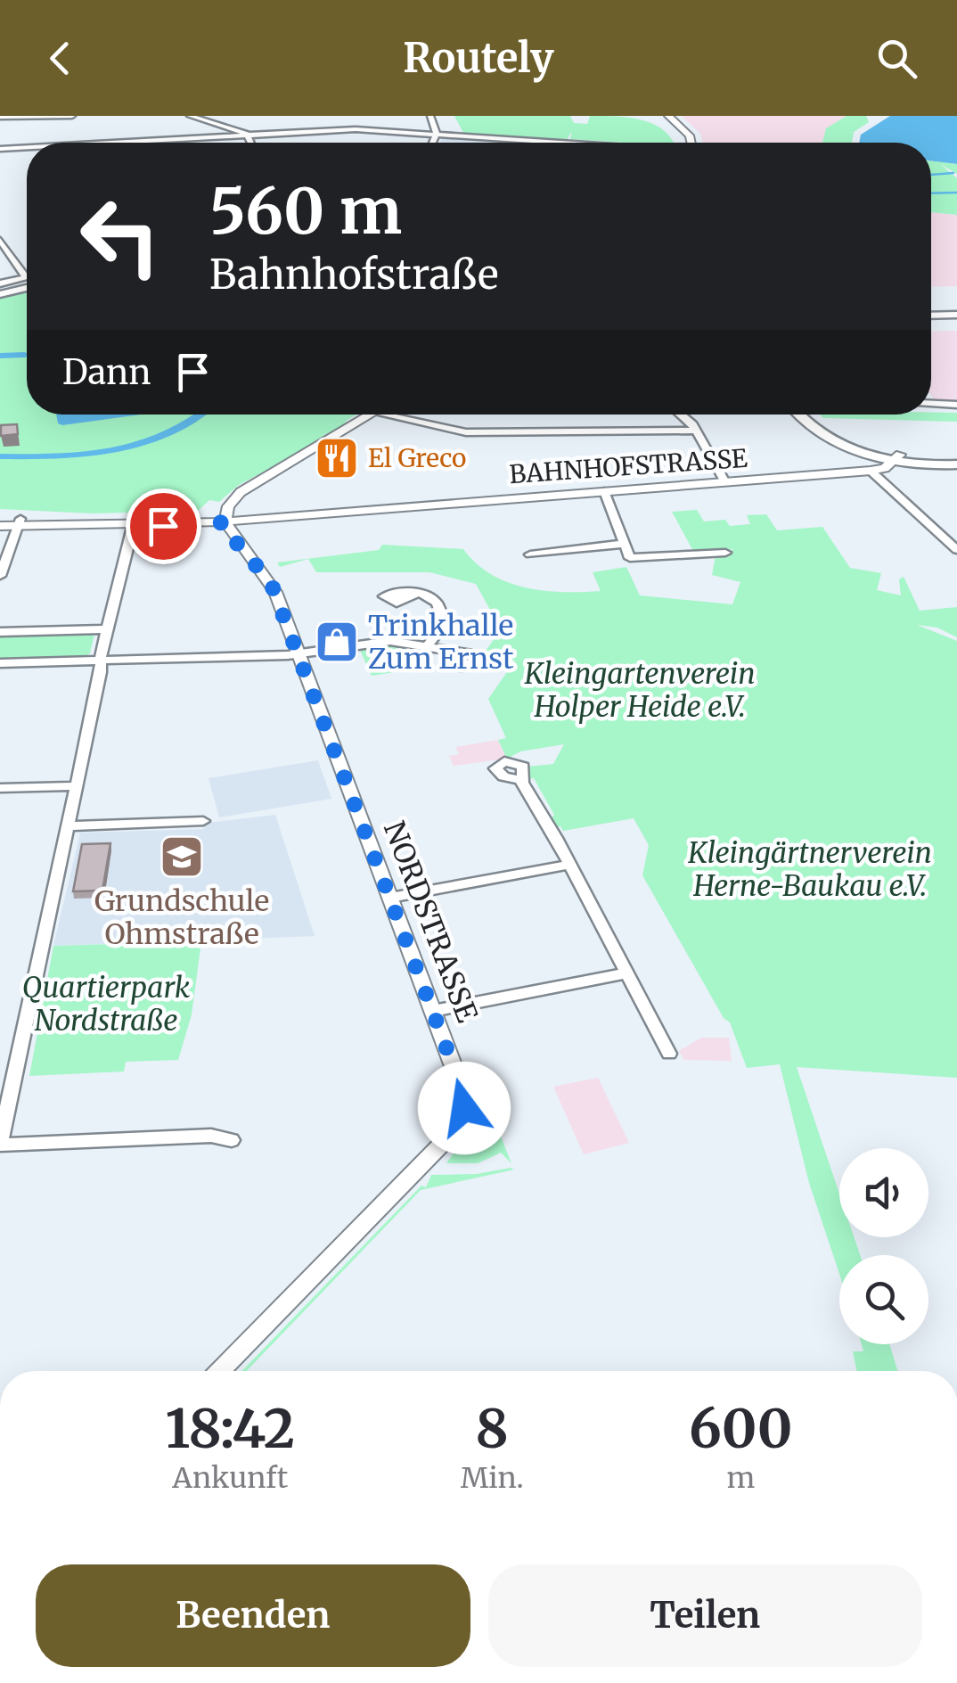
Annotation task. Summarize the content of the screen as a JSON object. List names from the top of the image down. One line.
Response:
{"streets":{"main road":["BAHNHOFSTRASSE"],"street":["NORDSTRASSE"]},"crossings":[["BAHNHOFSTRASSE","NORDSTRASSE"]],"parks":["Kleingartenverein Holper Heide e.V.","Kleingärtnerverein Herne-Baukau e.V.","Quartierpark Nordstraße"],"places":{"restaurant":["El Greco"],"shop":["Trinkhalle Zum Ernst"],"school or university":["Grundschule Ohmstraße"]},"page":{"header":"Routely","turn":["560 m","Bahnhofstraße"],"then":"Dann","eta":["18:42","Ankunft","8","Min.","600","m"],"buttons":["Beenden","Teilen"]}}
